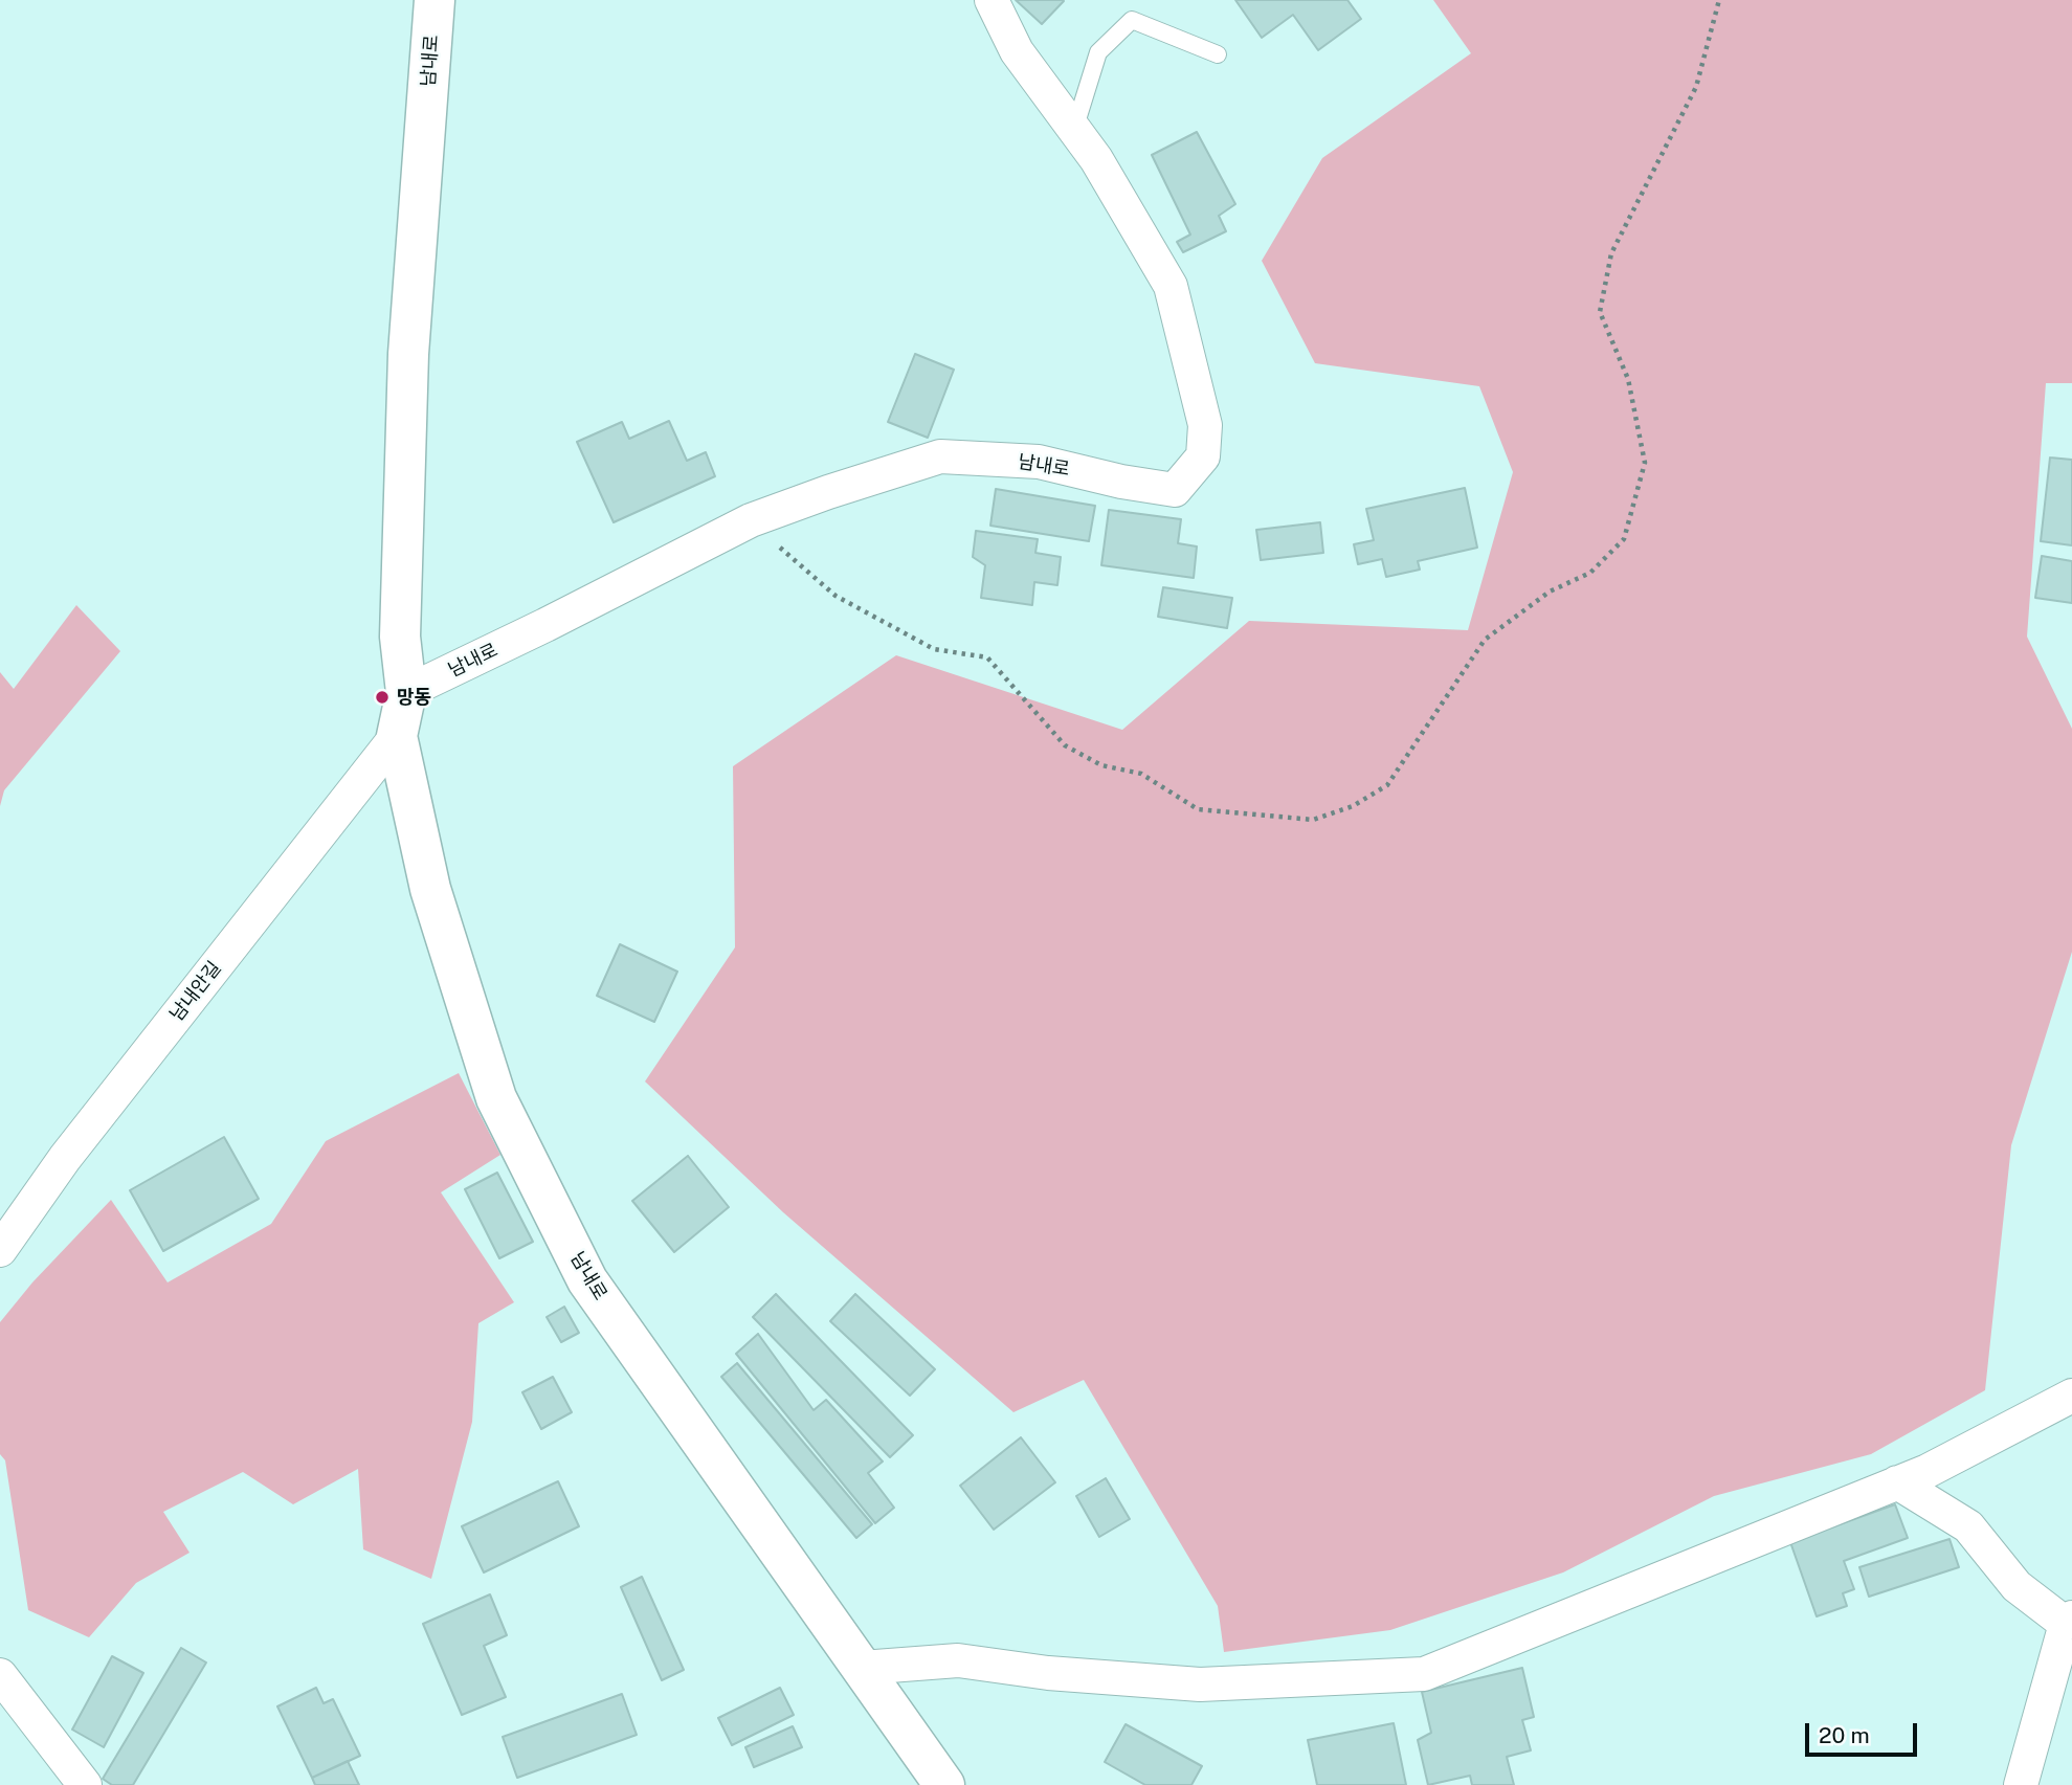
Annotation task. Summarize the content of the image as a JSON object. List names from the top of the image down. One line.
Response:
{"streets":{"street":["남내로","남내안길"]},"crossings":[["남내로","남내안길"]],"places":["망동"],"scale_bar":"20 m"}
